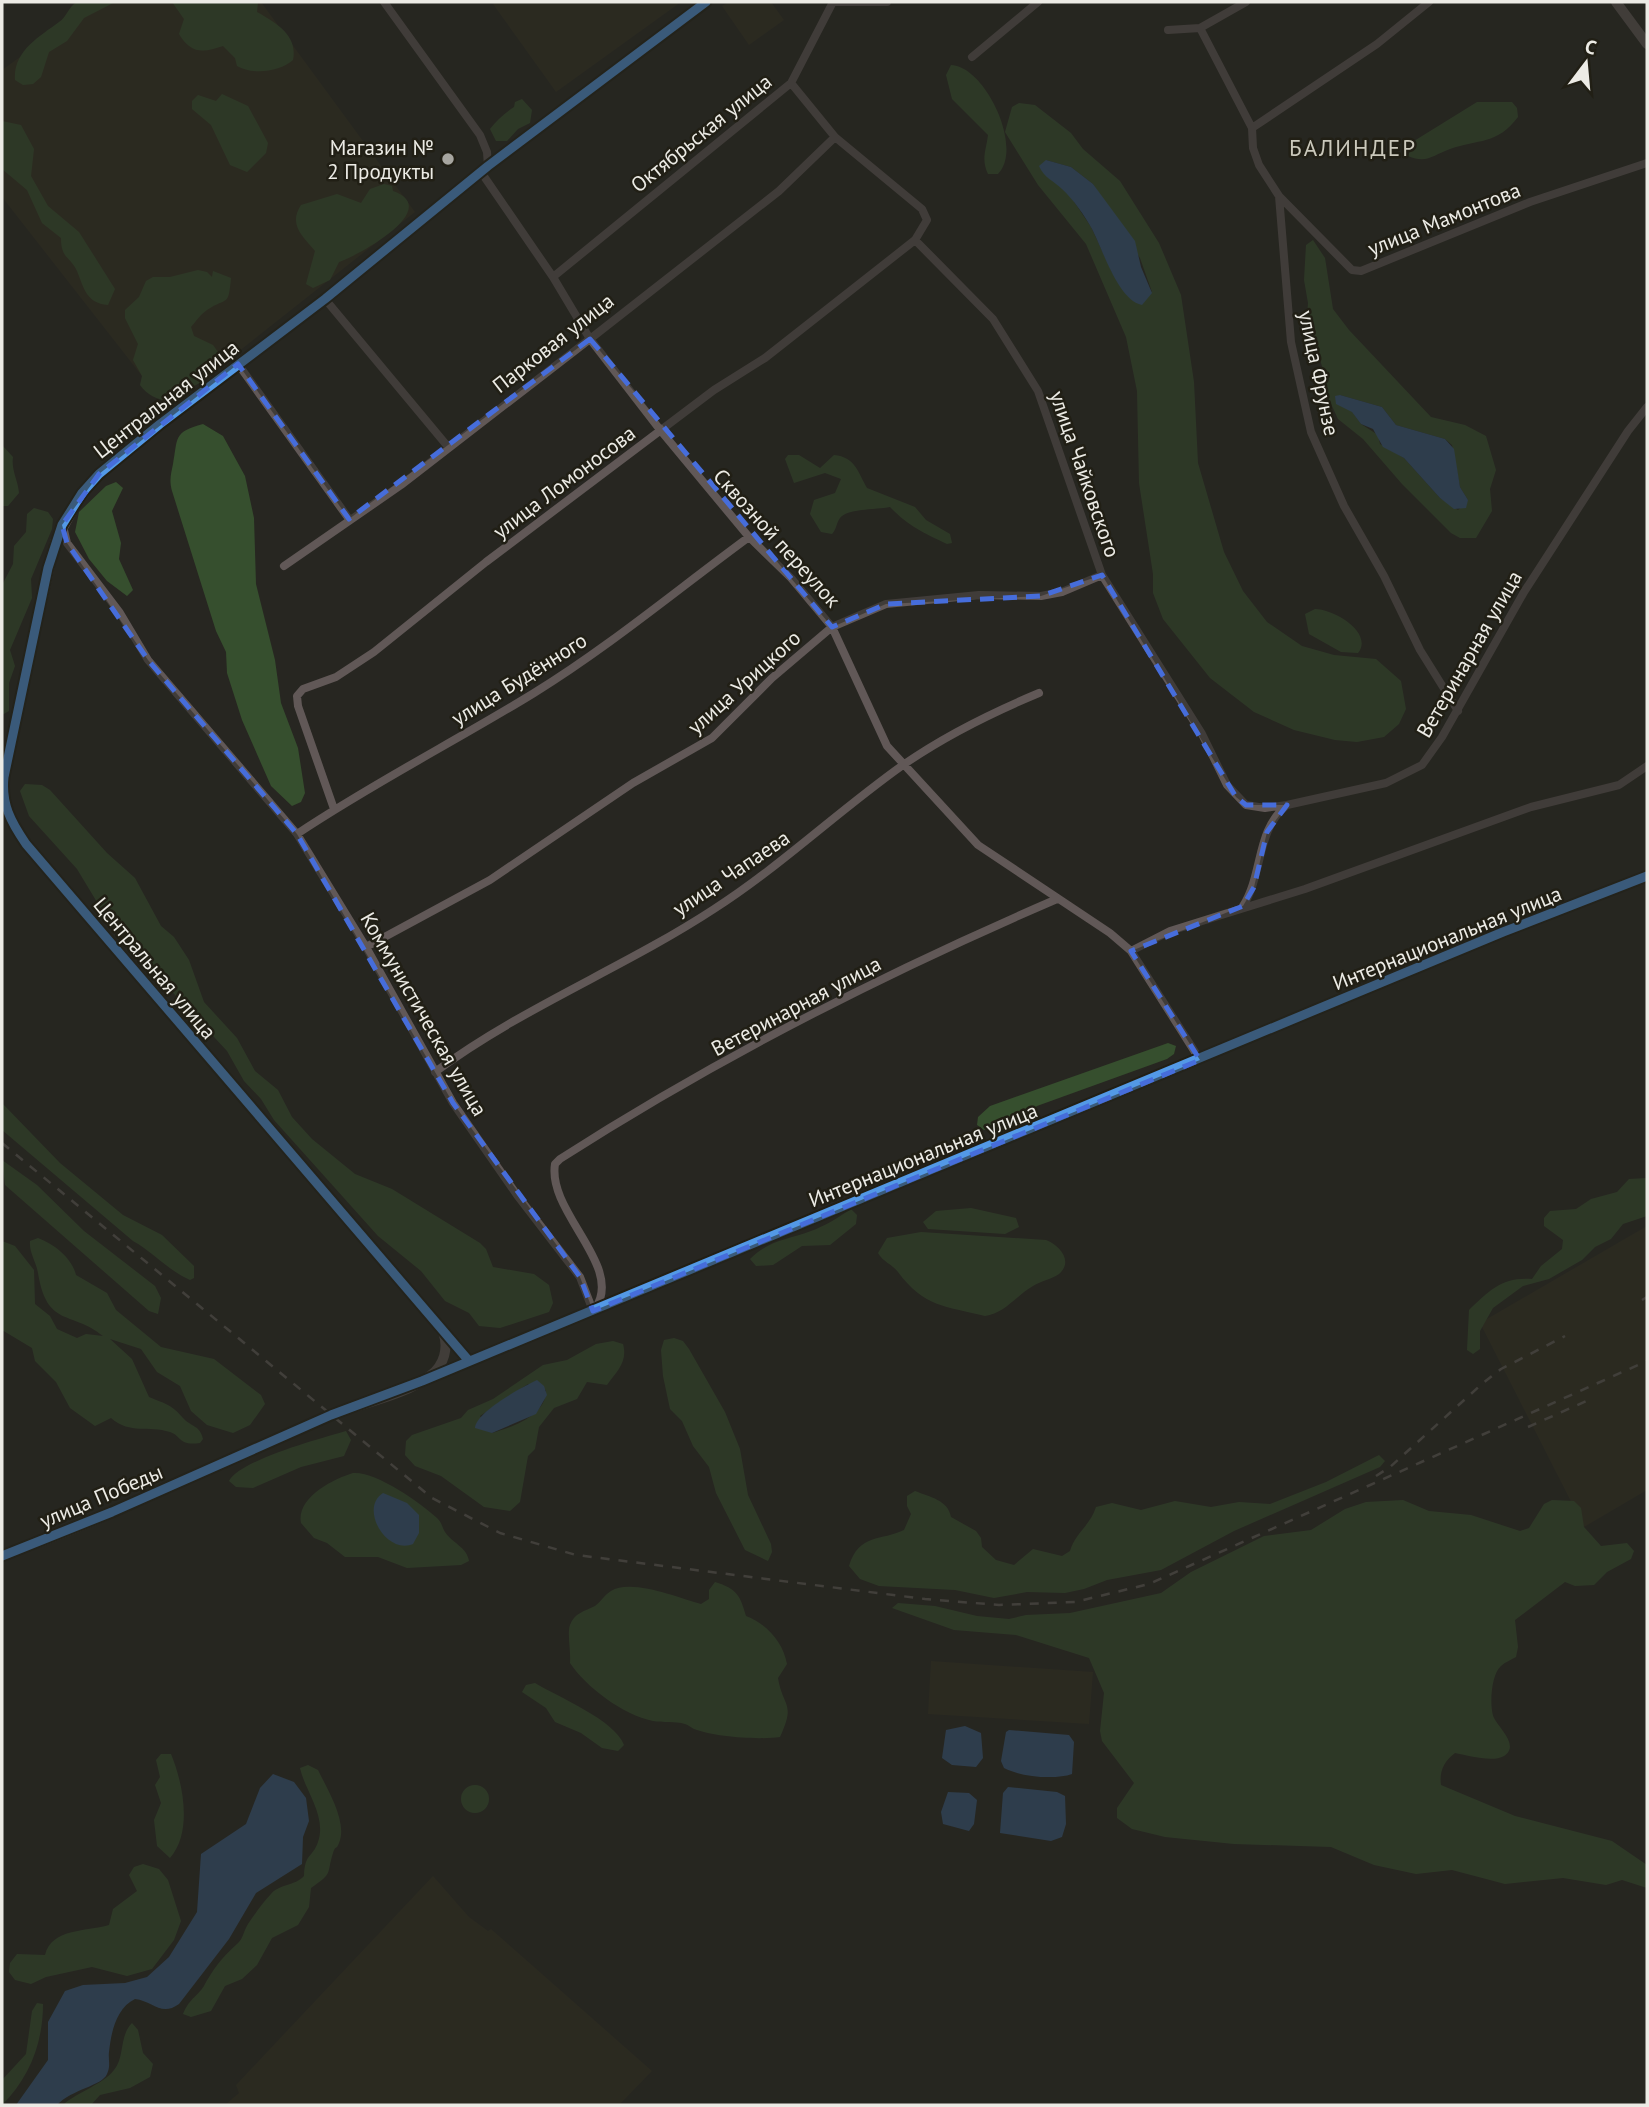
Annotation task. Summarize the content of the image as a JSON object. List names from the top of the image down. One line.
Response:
{"streets":{"street":["Октябрьская улица","улица Мамонтова","Парковая улица","улица Фрунзе","Центральная улица","улица Чайковского","улица Ломоносова","Сквозной переулок","Ветеринарная улица","улица Будённого","улица Урицкого","улица Чапаева","Интернациональная улица","Коммунистическая улица","улица Победы"]},"crossings":[["Октябрьская улица","Сквозной переулок"],["улица Мамонтова","улица Фрунзе"],["Парковая улица","Сквозной переулок"],["улица Фрунзе","Ветеринарная улица"],["Центральная улица","Сквозной переулок"],["Центральная улица","Интернациональная улица"],["Центральная улица","Коммунистическая улица"],["улица Чайковского","улица Ломоносова"],["улица Чайковского","Ветеринарная улица"],["улица Чайковского","улица Урицкого"],["улица Ломоносова","Сквозной переулок"],["улица Ломоносова","улица Будённого"],["Сквозной переулок","Ветеринарная улица"],["Сквозной переулок","улица Будённого"],["Сквозной переулок","улица Урицкого"],["Сквозной переулок","улица Чапаева"],["Сквозной переулок","Интернациональная улица"],["Ветеринарная улица","Интернациональная улица"],["Ветеринарная улица","Коммунистическая улица"],["улица Будённого","Коммунистическая улица"],["улица Урицкого","Коммунистическая улица"],["улица Чапаева","Коммунистическая улица"],["Интернациональная улица","Коммунистическая улица"],["Интернациональная улица","улица Победы"]],"districts":["БАЛИНДЕР"],"places":["Магазин № 2 Продукты"],"north":"top"}
